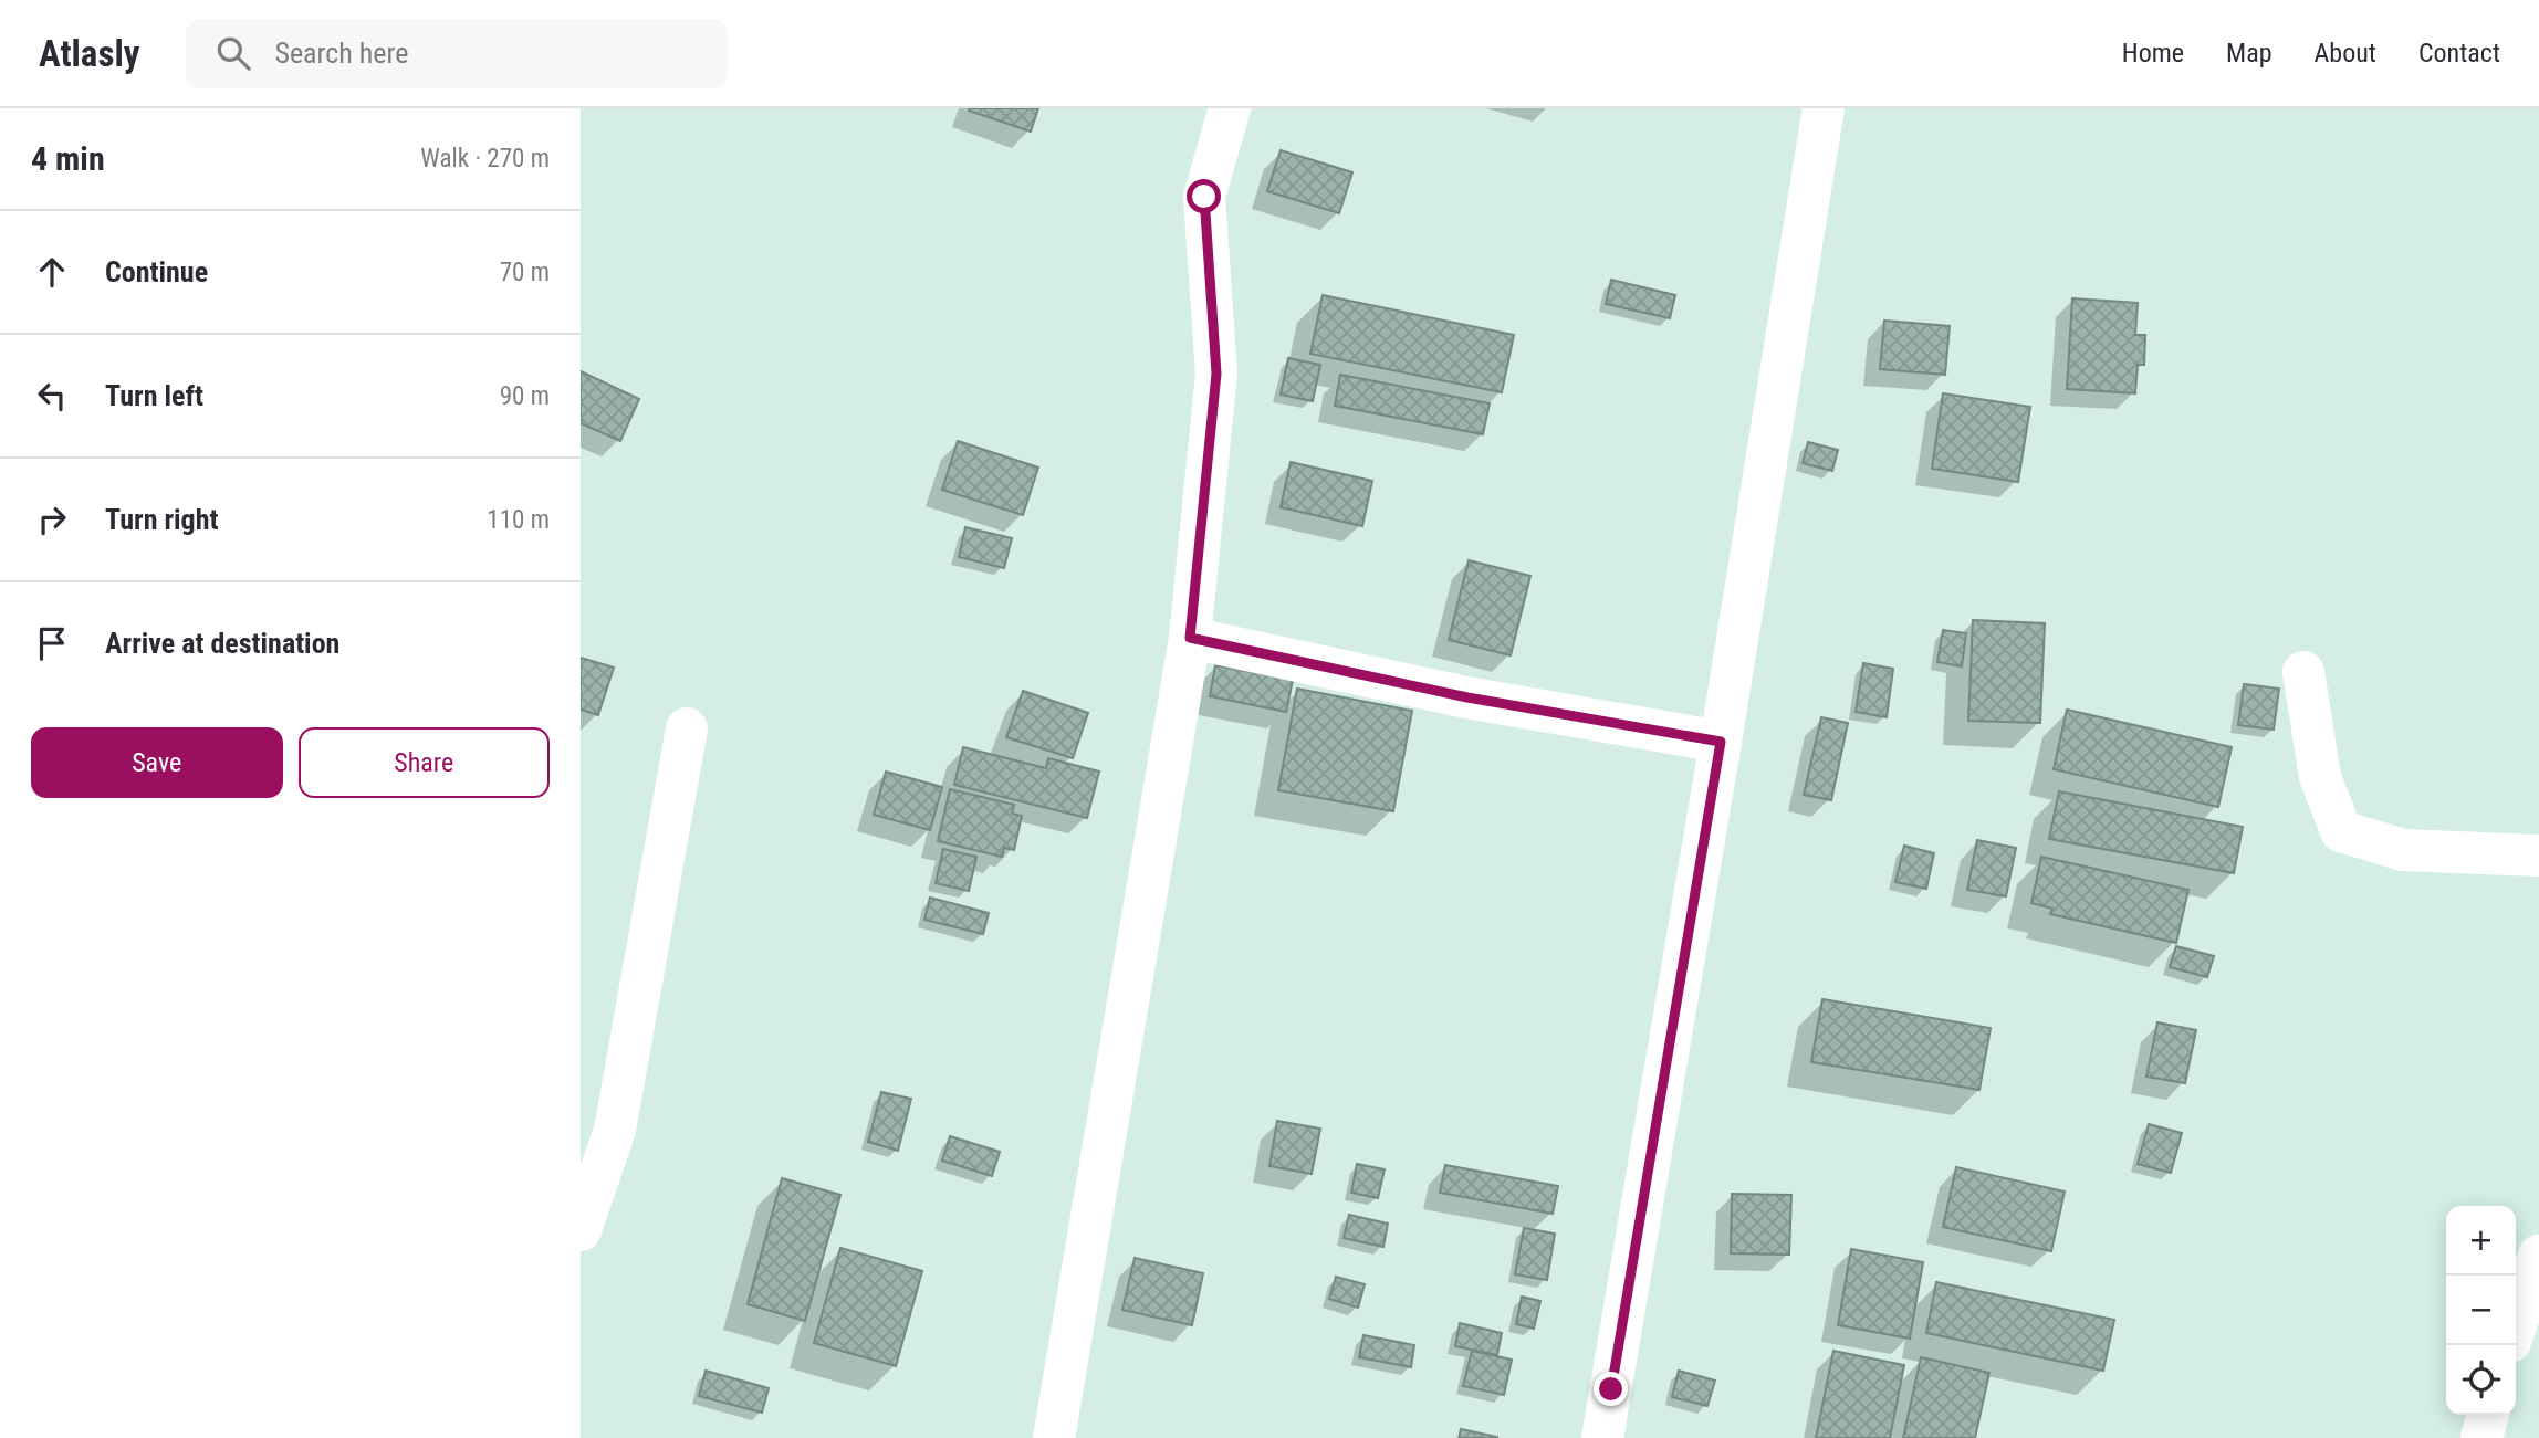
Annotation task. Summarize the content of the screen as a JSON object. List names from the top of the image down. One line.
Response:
{"page":{"header":"Atlasly","search":"Search here","nav":["Home","Map","About","Contact"],"heading":["4 min","Walk · 270 m"],"list":[["Continue","70 m"],["Turn left","90 m"],["Turn right","110 m"],"Arrive at destination"],"buttons":["Save","Share"],"map_buttons":["+","−"]}}
